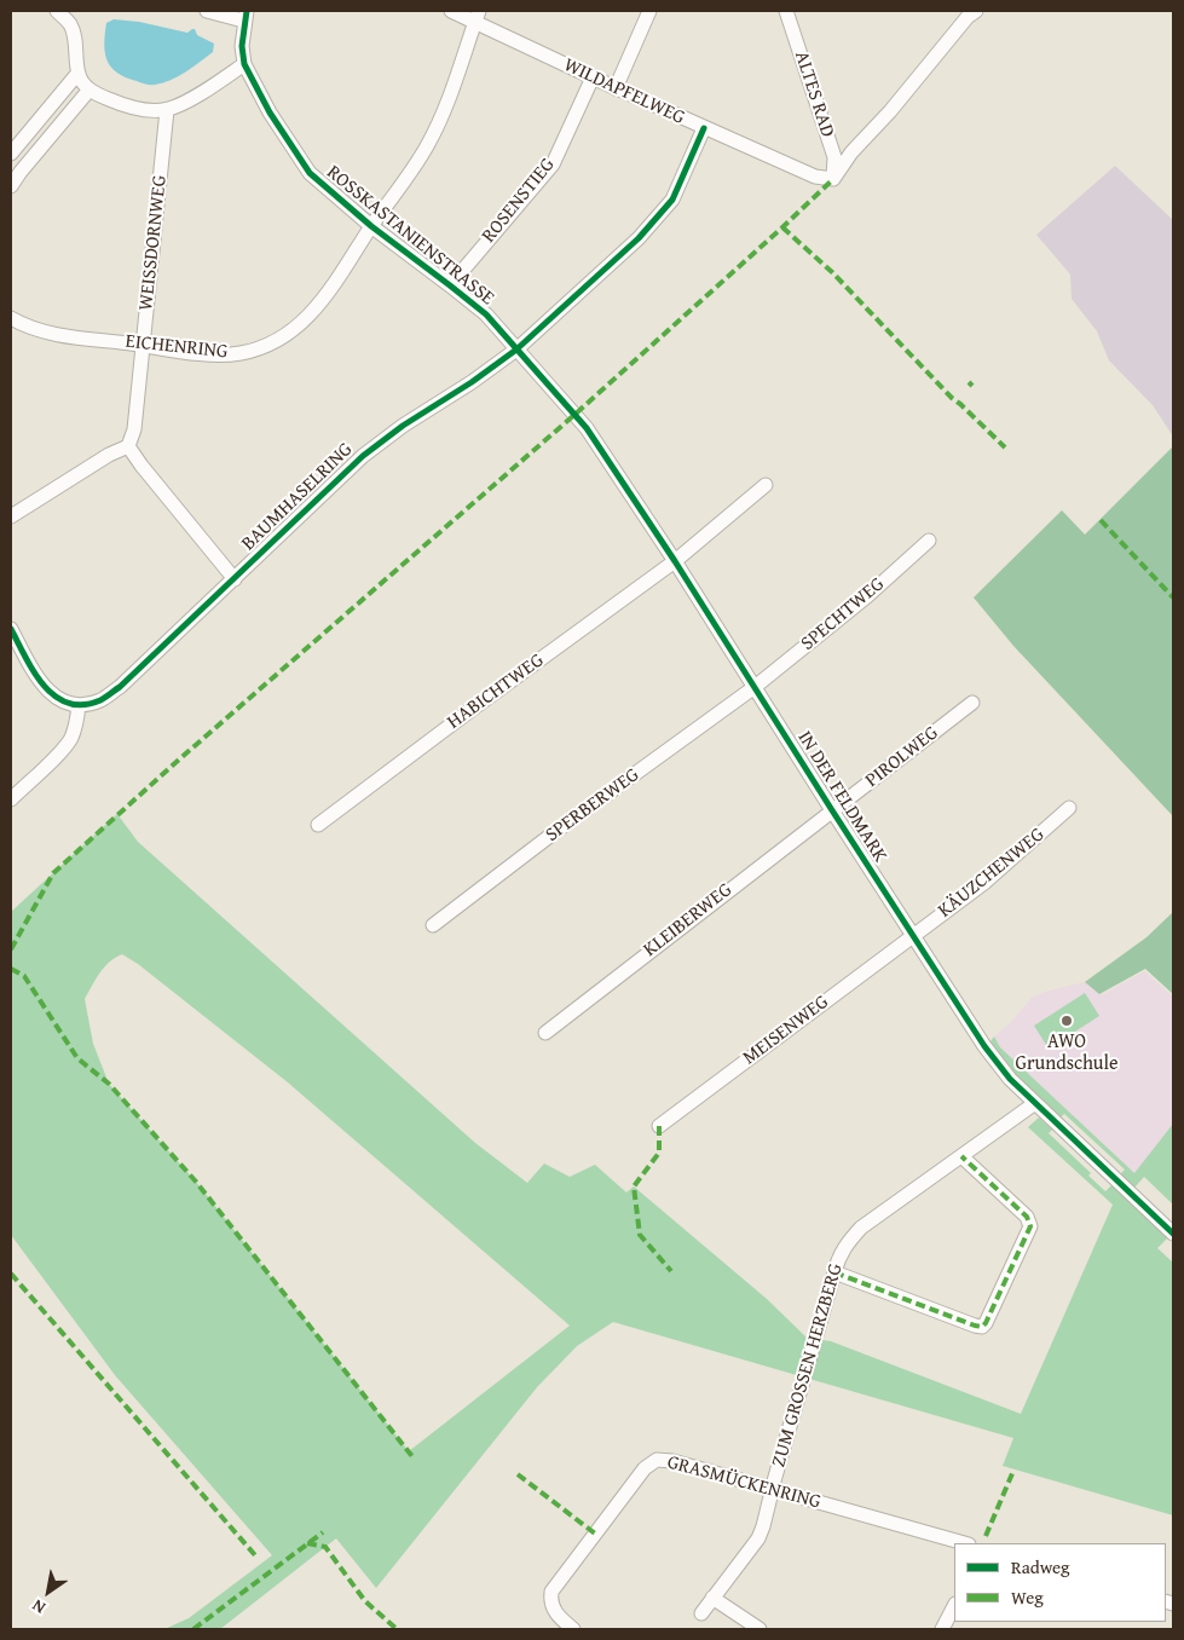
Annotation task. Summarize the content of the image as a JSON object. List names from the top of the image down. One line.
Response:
{"streets":{"street":["WILDAPFELWEG","ALTES RAD","ROSENSTIEG","ROSSKASTANIENSTRASSE","WEISSDORNWEG","EICHENRING","BAUMHASELRING","SPECHTWEG","HABICHTWEG","PIROLWEG","IN DER FELDMARK","SPERBERWEG","KÄUZCHENWEG","KLEIBERWEG","MEISENWEG","ZUM GROSSEN HERZBERG","GRASMÜCKENRING"]},"crossings":[["WILDAPFELWEG","ALTES RAD"],["WILDAPFELWEG","ROSENSTIEG"],["WILDAPFELWEG","EICHENRING"],["WILDAPFELWEG","BAUMHASELRING"],["ROSENSTIEG","ROSSKASTANIENSTRASSE"],["ROSSKASTANIENSTRASSE","EICHENRING"],["ROSSKASTANIENSTRASSE","BAUMHASELRING"],["ROSSKASTANIENSTRASSE","IN DER FELDMARK"],["WEISSDORNWEG","EICHENRING"],["BAUMHASELRING","IN DER FELDMARK"],["SPECHTWEG","IN DER FELDMARK"],["SPECHTWEG","SPERBERWEG"],["HABICHTWEG","IN DER FELDMARK"],["PIROLWEG","IN DER FELDMARK"],["PIROLWEG","KLEIBERWEG"],["IN DER FELDMARK","SPERBERWEG"],["IN DER FELDMARK","KÄUZCHENWEG"],["IN DER FELDMARK","KLEIBERWEG"],["IN DER FELDMARK","MEISENWEG"],["IN DER FELDMARK","ZUM GROSSEN HERZBERG"],["KÄUZCHENWEG","MEISENWEG"],["ZUM GROSSEN HERZBERG","GRASMÜCKENRING"]],"places":["AWO Grundschule"],"legend":["Radweg","Weg"],"north":"bottom left"}
